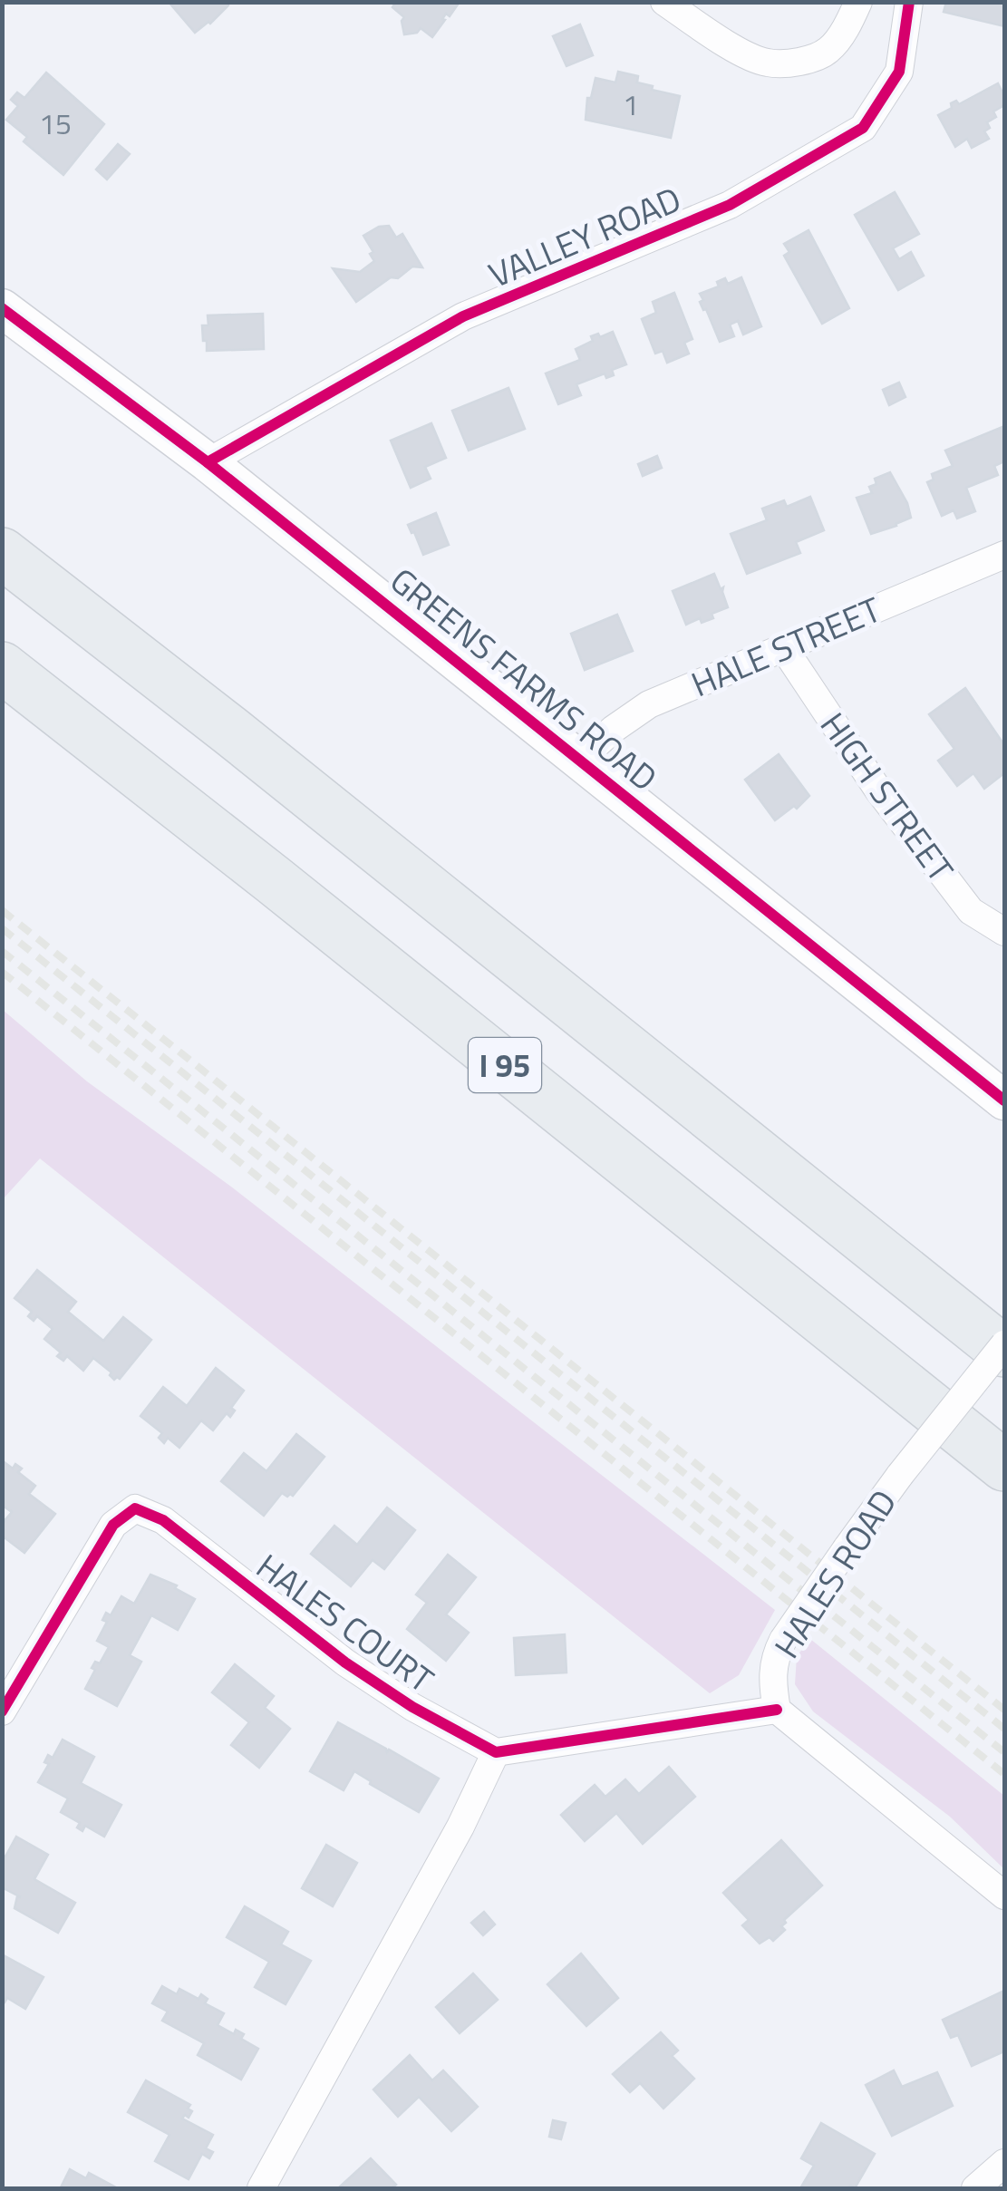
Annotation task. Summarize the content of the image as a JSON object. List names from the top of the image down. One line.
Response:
{"streets":{"highway":["I 95"],"main road":["GREENS FARMS ROAD"],"street":["VALLEY ROAD","HALE STREET","HIGH STREET","HALES ROAD","HALES COURT"]},"crossings":[["VALLEY ROAD","GREENS FARMS ROAD"],["HALE STREET","GREENS FARMS ROAD"],["HALE STREET","HIGH STREET"]],"house_numbers":["1","15"]}
